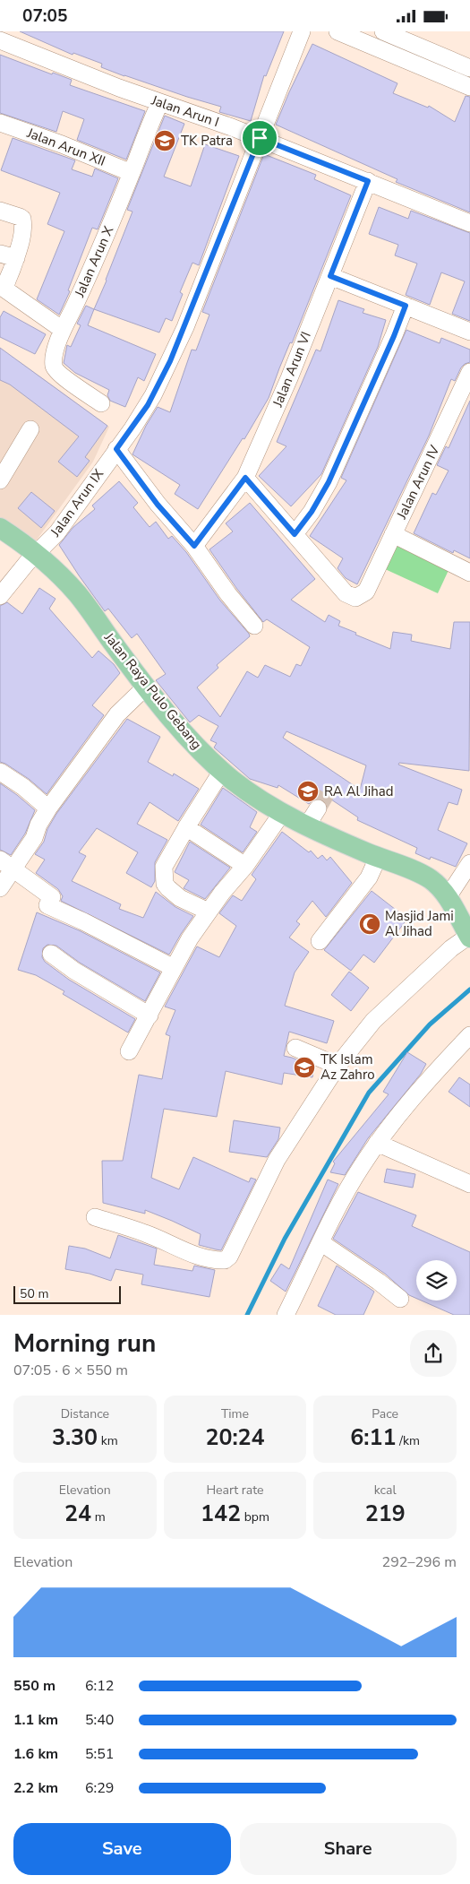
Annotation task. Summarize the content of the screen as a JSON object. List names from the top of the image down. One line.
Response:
{"streets":{"main road":["Jalan Raya Pulo Gebang"],"street":["Jalan Arun I","Jalan Arun XII","Jalan Arun X","Jalan Arun VI","Jalan Arun IV","Jalan Arun IX"]},"crossings":[["Jalan Arun I","Jalan Arun X"],["Jalan Arun I","Jalan Arun VI"],["Jalan Arun I","Jalan Arun IX"],["Jalan Arun XII","Jalan Arun X"],["Jalan Arun IX","Jalan Raya Pulo Gebang"]],"places":{"school or university":["TK Patra","RA Al Jihad","TK Islam Az Zahro"],"mosque":["Masjid Jami Al Jihad"]},"scale_bar":"50 m","page":{"status":"07:05","scale":"50 m","heading":["Morning run","07:05 · 6 × 550 m"],"stats":[["Distance","3.30 km"],["Time","20:24"],["Pace","6:11 /km"],["Elevation","24 m"],["Heart rate","142 bpm"],["kcal","219"]],"chart":["Elevation","292–296 m"],"list":[{"name":"550 m","note":"6:12"},{"name":"1.1 km","note":"5:40"},{"name":"1.6 km","note":"5:51"},{"name":"2.2 km","note":"6:29"}],"buttons":["Save","Share"]}}
